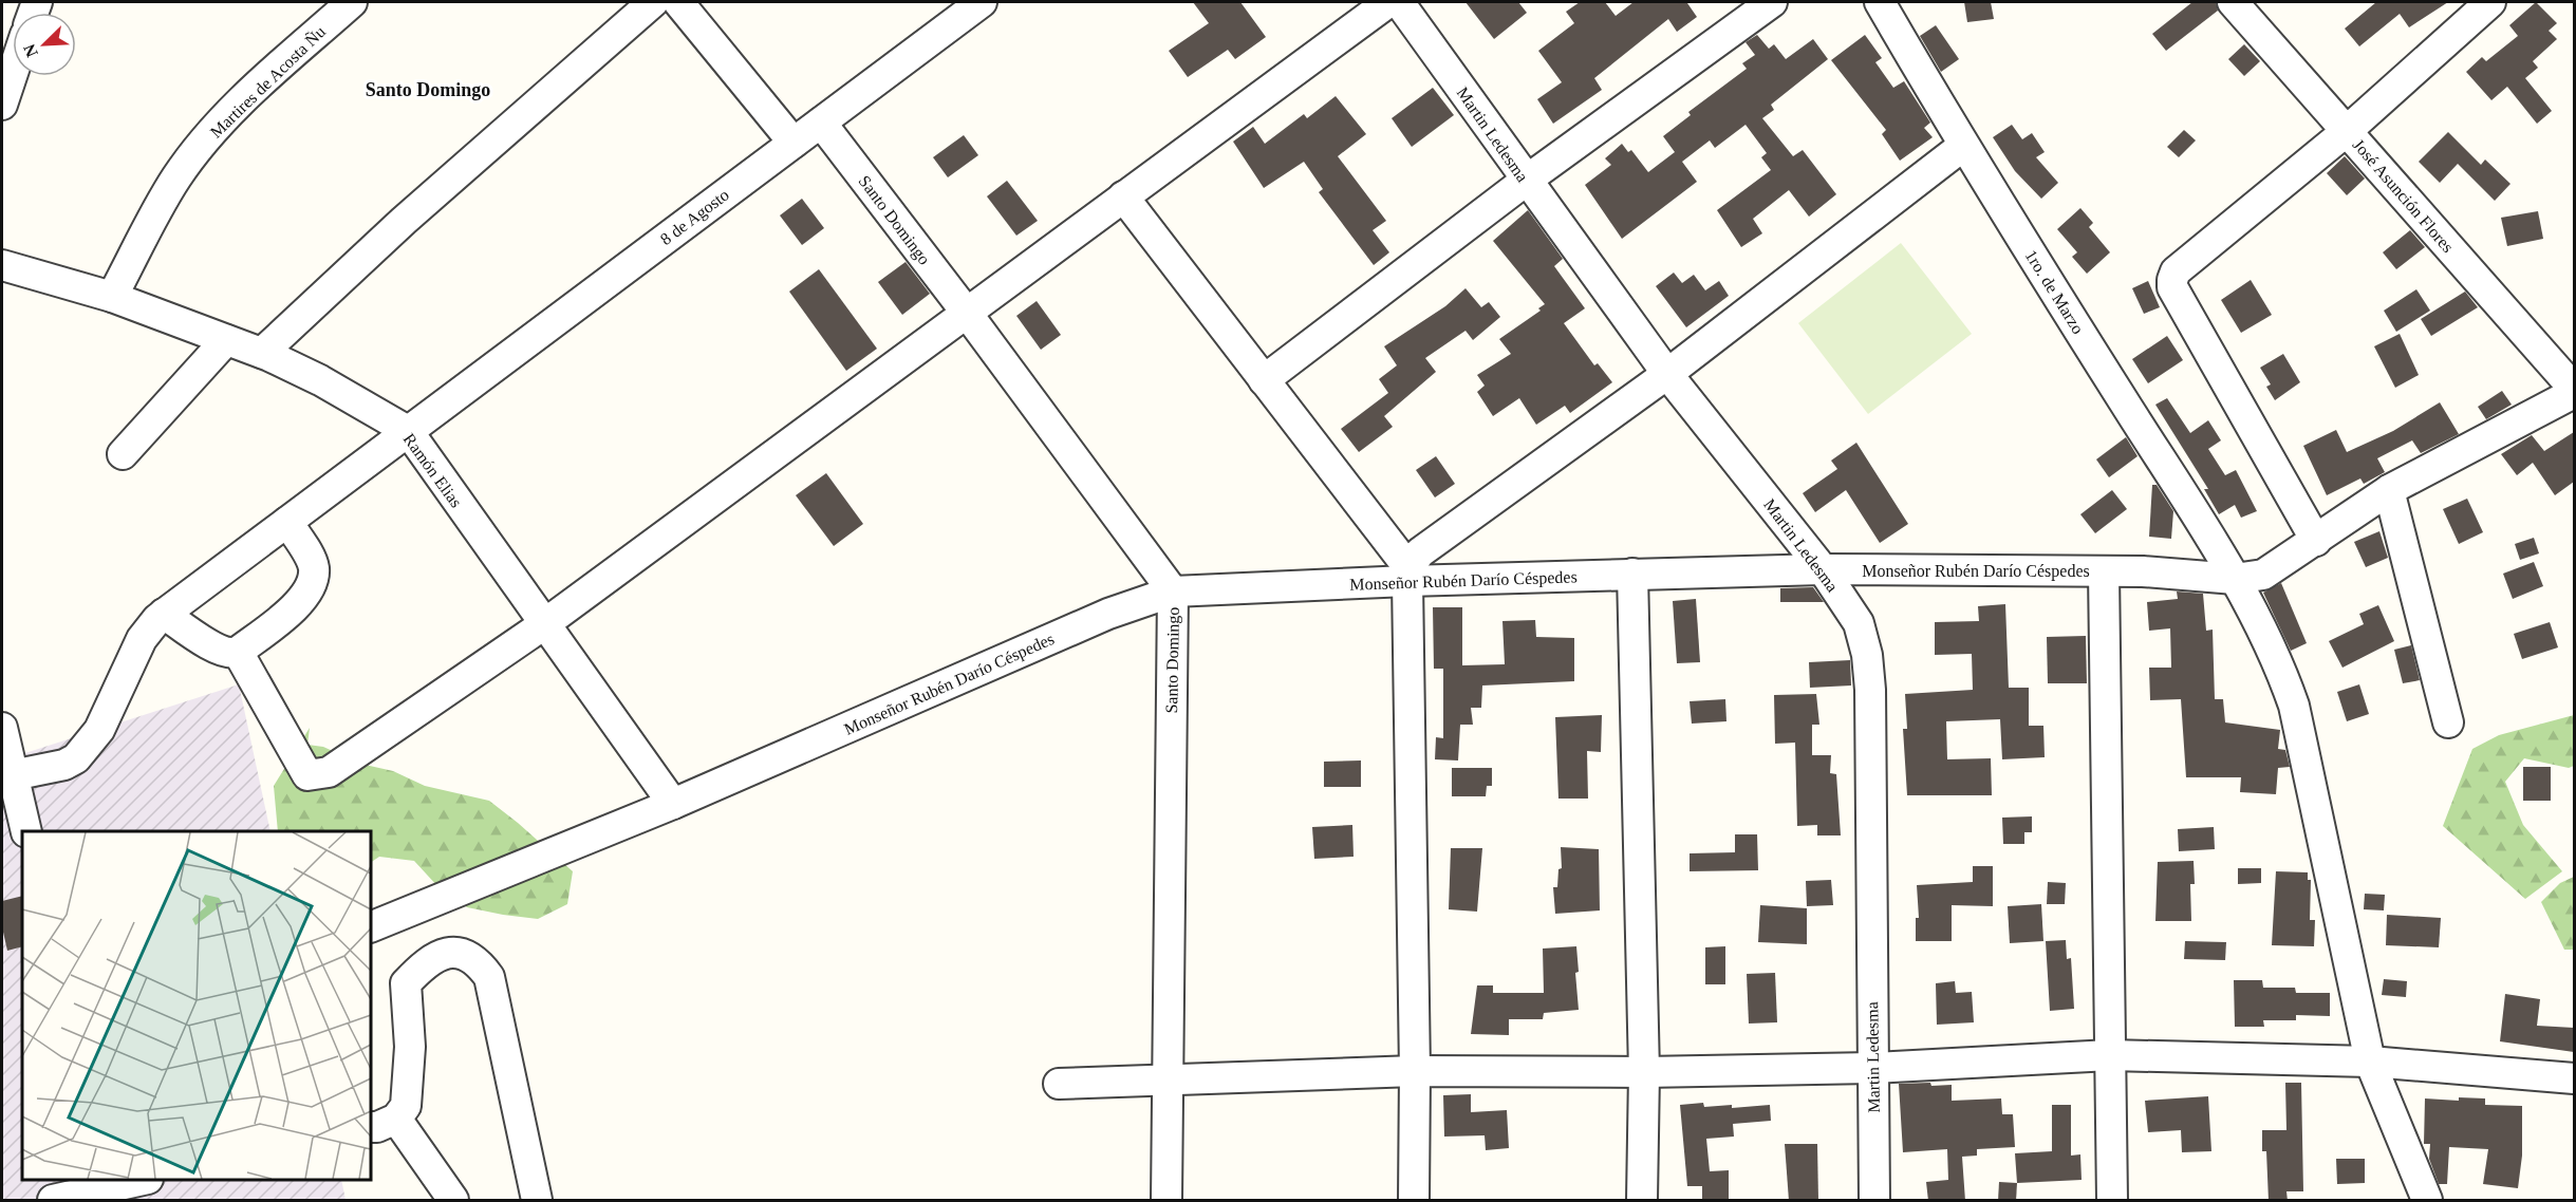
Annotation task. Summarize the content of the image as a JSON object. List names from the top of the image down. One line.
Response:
{"streets":{"street":["Martires de Acosta Ñu","Martin Ledesma","José Asunción Flores","8 de Agosto","Santo Domingo","1ro. de Marzo","Ramón Elias","Monseñor Rubén Darío Céspedes"]},"crossings":[["Martires de Acosta Ñu","Ramón Elias"],["Martin Ledesma","Monseñor Rubén Darío Céspedes"],["José Asunción Flores","Monseñor Rubén Darío Céspedes"],["8 de Agosto","Santo Domingo"],["8 de Agosto","Ramón Elias"],["Santo Domingo","Monseñor Rubén Darío Céspedes"],["1ro. de Marzo","Monseñor Rubén Darío Céspedes"],["Ramón Elias","Monseñor Rubén Darío Céspedes"]],"districts":["Santo Domingo"],"north":"bottom left"}
